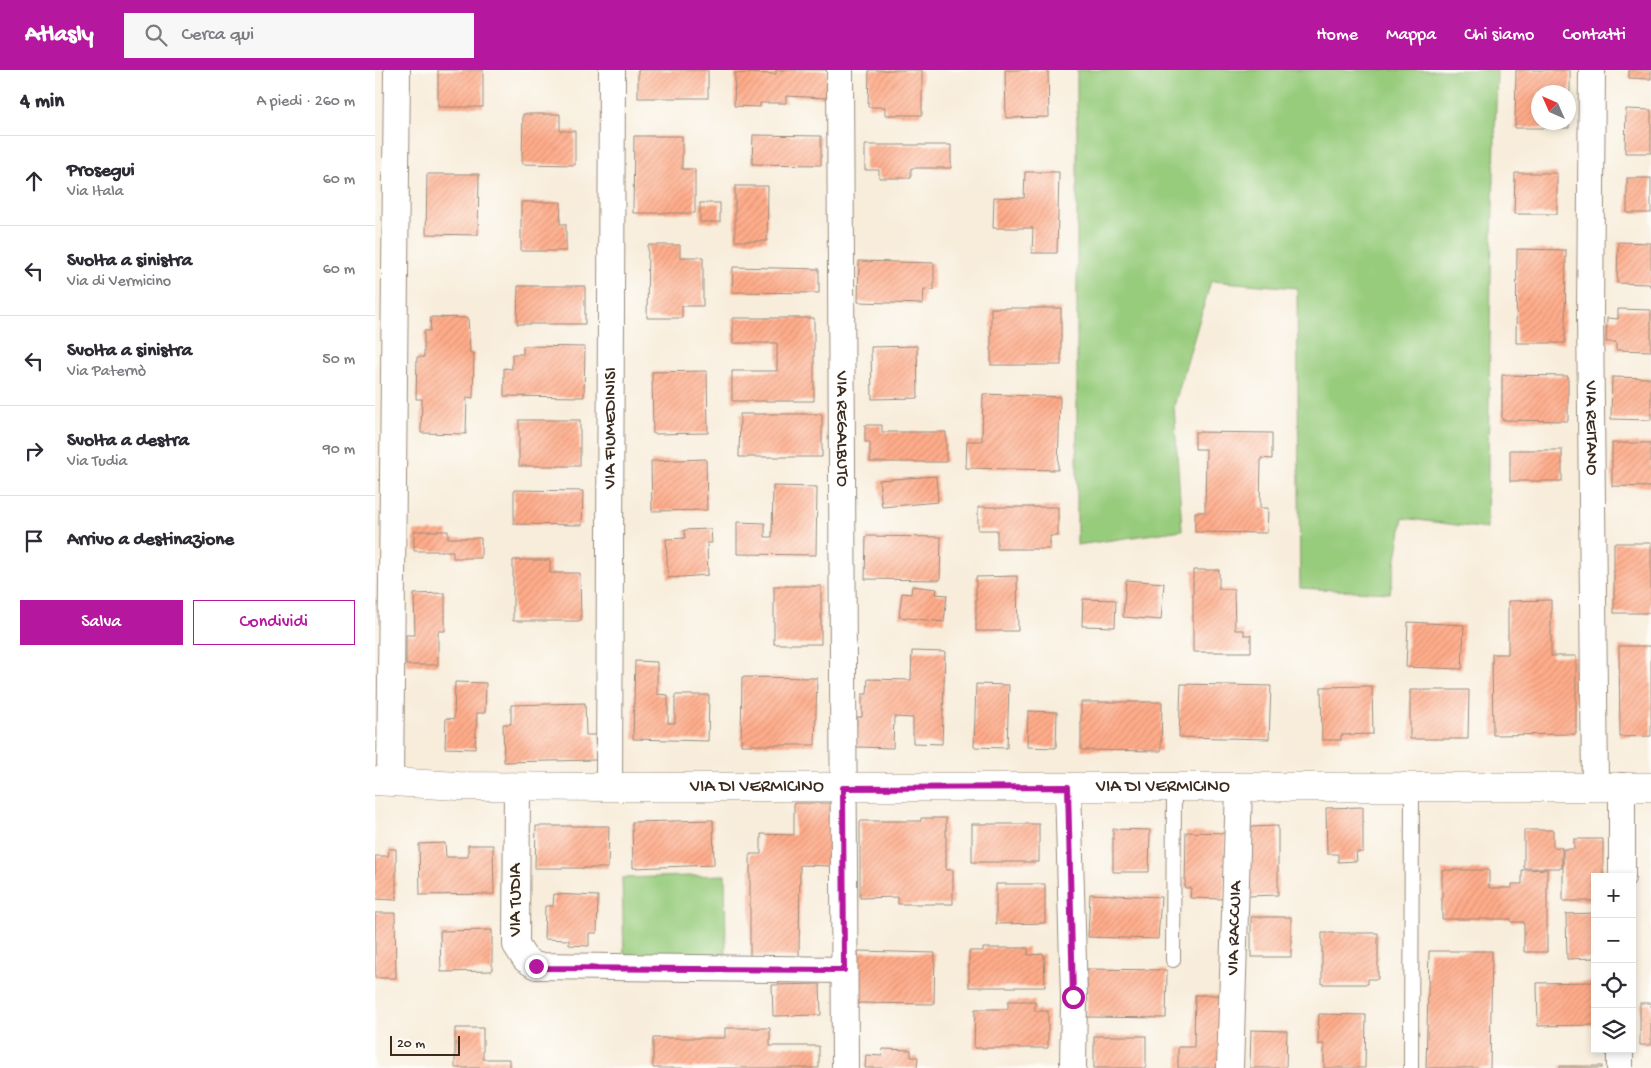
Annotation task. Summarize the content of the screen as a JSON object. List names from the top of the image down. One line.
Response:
{"streets":{"main road":["VIA DI VERMICINO"],"street":["VIA REITANO","VIA FIUMEDINISI","VIA REGALBUTO","VIA TUDIA","VIA RACCUIA"]},"crossings":[["VIA REITANO","VIA DI VERMICINO"],["VIA FIUMEDINISI","VIA DI VERMICINO"],["VIA REGALBUTO","VIA DI VERMICINO"],["VIA REGALBUTO","VIA TUDIA"],["VIA DI VERMICINO","VIA TUDIA"],["VIA DI VERMICINO","VIA RACCUIA"]],"scale_bar":"20 m","north":"top left","page":{"header":"Atlasly","search":"Cerca qui","nav":["Home","Mappa","Chi siamo","Contatti"],"heading":["4 min","A piedi · 260 m"],"list":[["Prosegui","Via Itala","60 m"],["Svolta a sinistra","Via di Vermicino","60 m"],["Svolta a sinistra","Via Paternò","50 m"],["Svolta a destra","Via Tudia","90 m"],"Arrivo a destinazione"],"buttons":["Salva","Condividi"],"map_buttons":["+","−"],"scale":"20 m"}}
